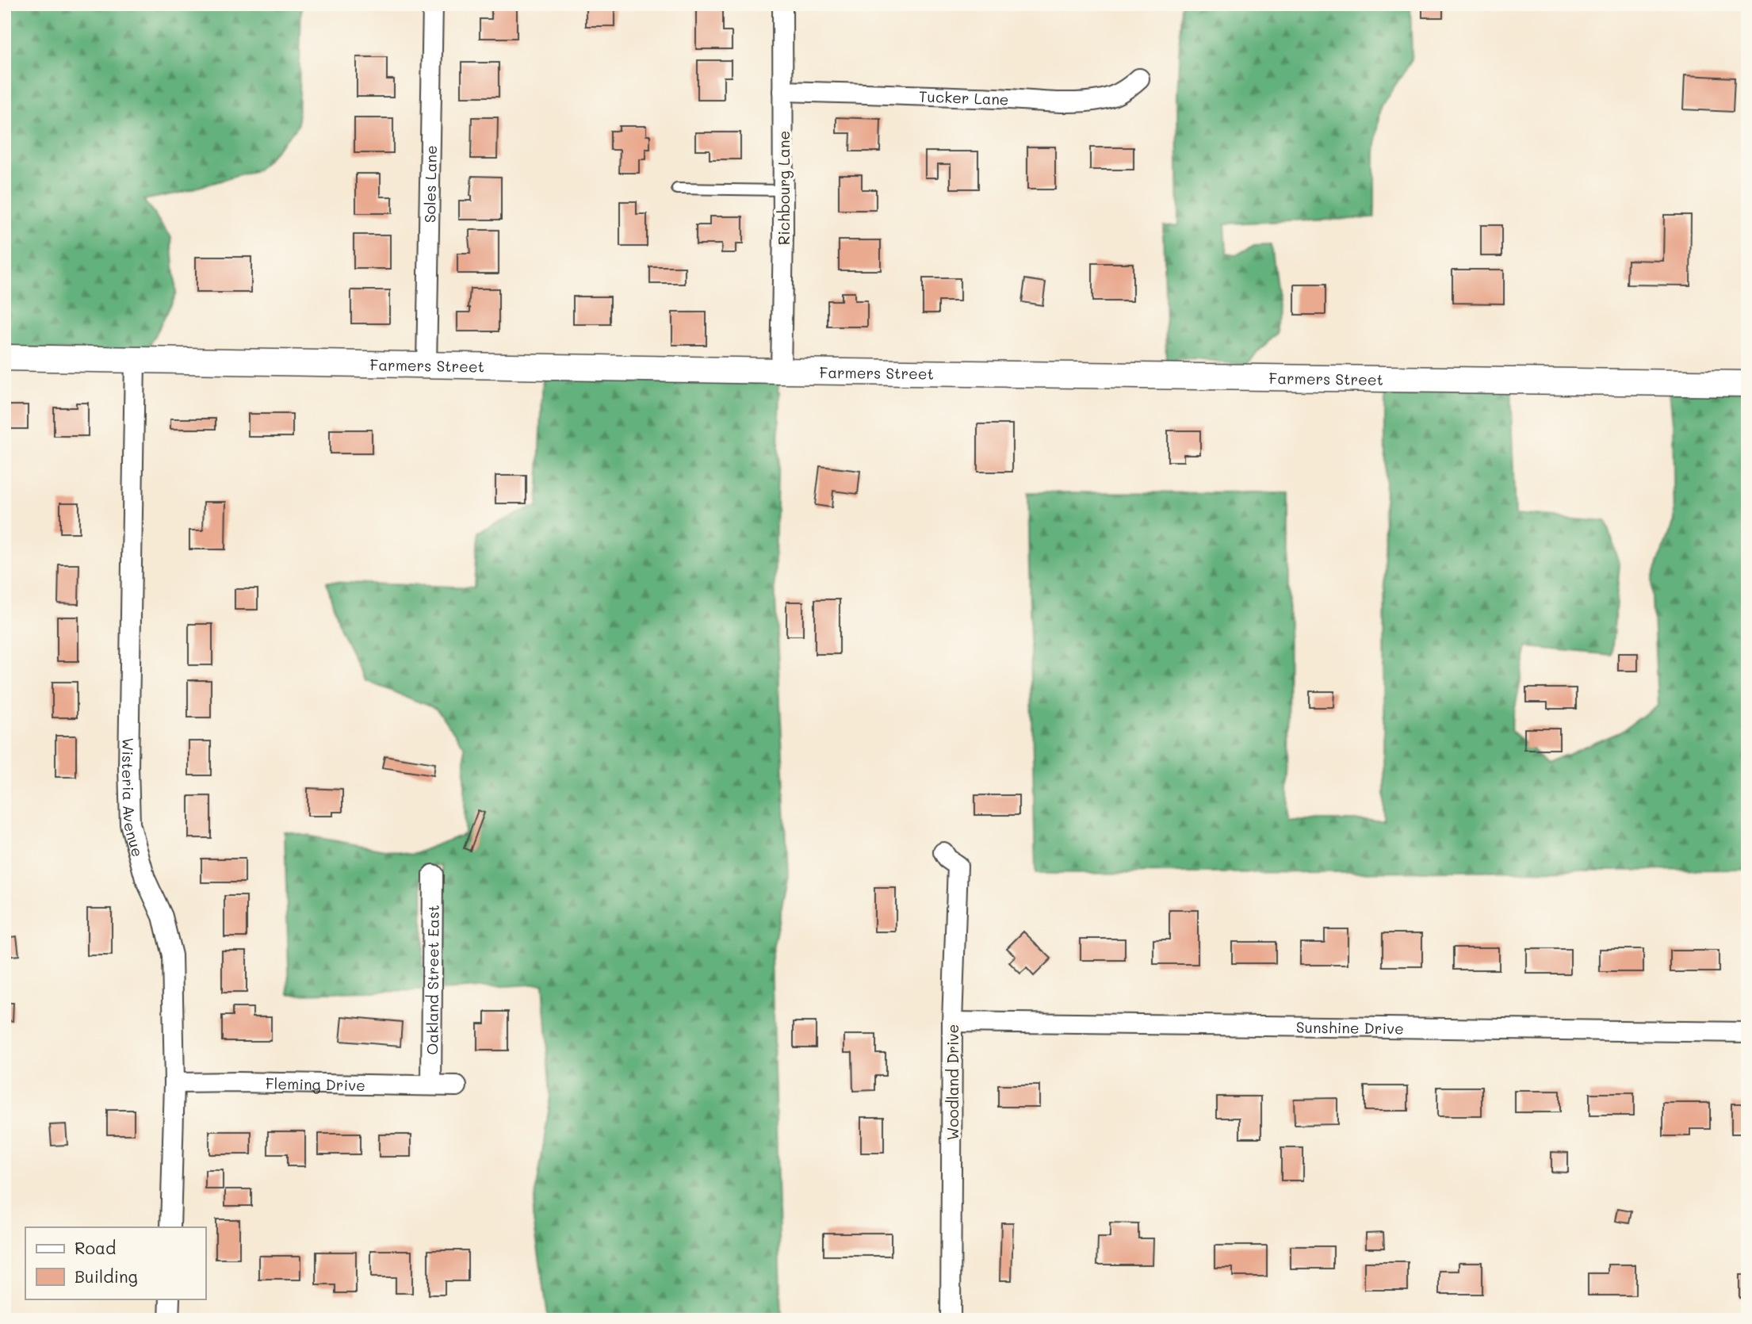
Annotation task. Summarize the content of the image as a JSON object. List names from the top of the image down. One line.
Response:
{"streets":{"street":["Tucker Lane","Soles Lane","Richbourg Lane","Farmers Street","Wisteria Avenue","Oakland Street East","Sunshine Drive","Woodland Drive","Fleming Drive"]},"crossings":[["Tucker Lane","Richbourg Lane"],["Soles Lane","Farmers Street"],["Richbourg Lane","Farmers Street"],["Farmers Street","Wisteria Avenue"],["Wisteria Avenue","Fleming Drive"],["Oakland Street East","Fleming Drive"],["Sunshine Drive","Woodland Drive"]],"legend":["Road","Building"]}
